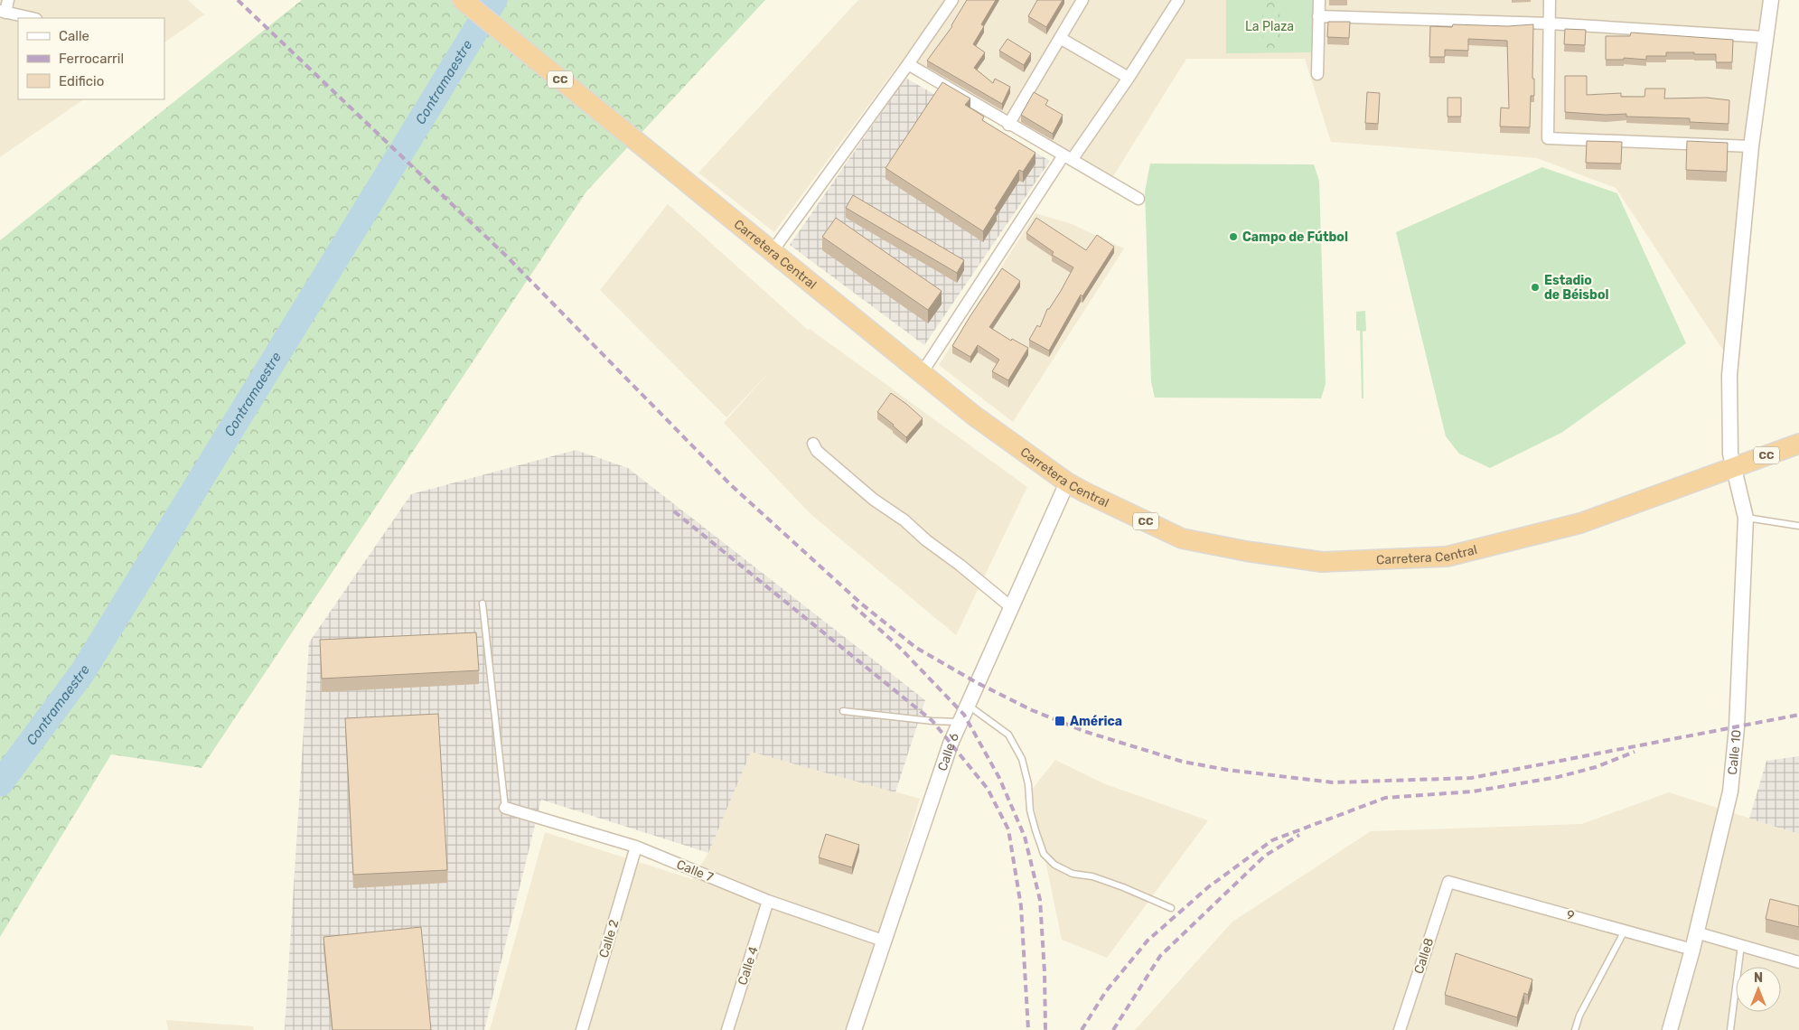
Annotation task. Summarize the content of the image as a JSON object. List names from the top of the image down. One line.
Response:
{"streets":{"highway":["CC","Carretera Central"],"street":["Calle 6","Calle 10","Calle 7","9","Calle 2","Calle8","Calle 4"]},"crossings":[["Carretera Central","Calle 6"],["Carretera Central","Calle 10"],["Calle 6","Calle 7"],["Calle 10","9"],["Calle 7","Calle 2"],["Calle 7","Calle 4"],["9","Calle8"]],"water":["Contramaestre"],"parks":["La Plaza"],"places":{"other":["Campo de Fútbol","Estadio de Béisbol"],"transit":["América"]},"legend":["Calle","Ferrocarril","Edificio"],"north":"top"}
